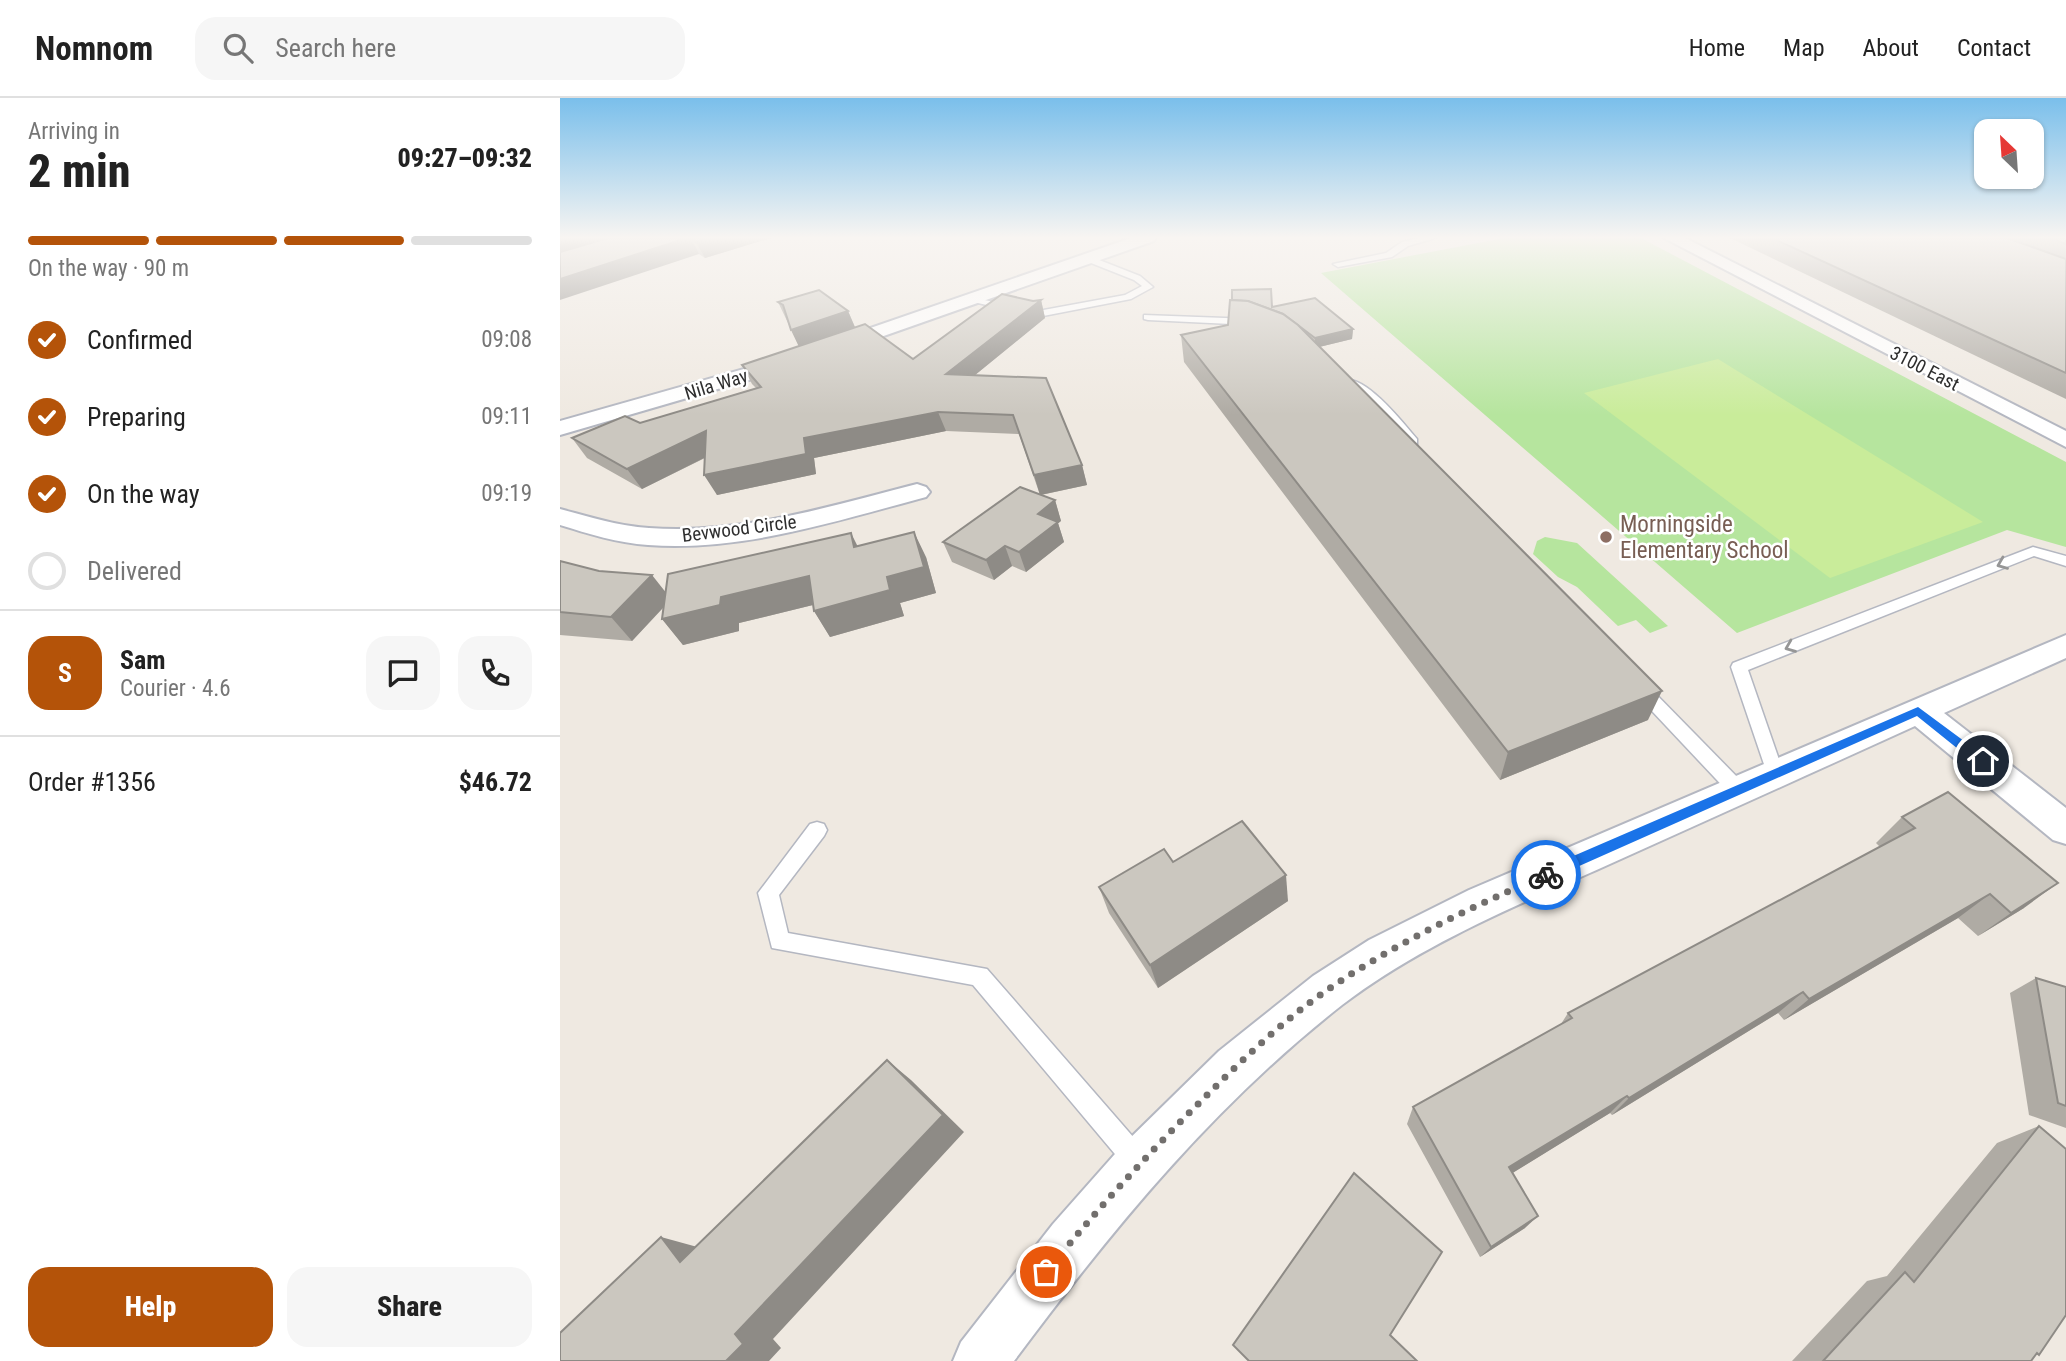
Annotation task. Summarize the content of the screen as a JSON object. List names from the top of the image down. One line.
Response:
{"streets":{"street":["3100 East","Nila Way","Bevwood Circle"]},"places":["Morningside Elementary School"],"north":"top left","page":{"header":"Nomnom","search":"Search here","nav":["Home","Map","About","Contact"],"heading":["2 min","Arriving in","09:27–09:32"],"panel":["Sam","Courier · 4.6","Order #1356","$46.72"],"bar":"On the way · 90 m","list":[["Confirmed","09:08"],["Preparing","09:11"],["On the way","09:19"],"Delivered"],"round":"S","buttons":["Help","Share"]}}
